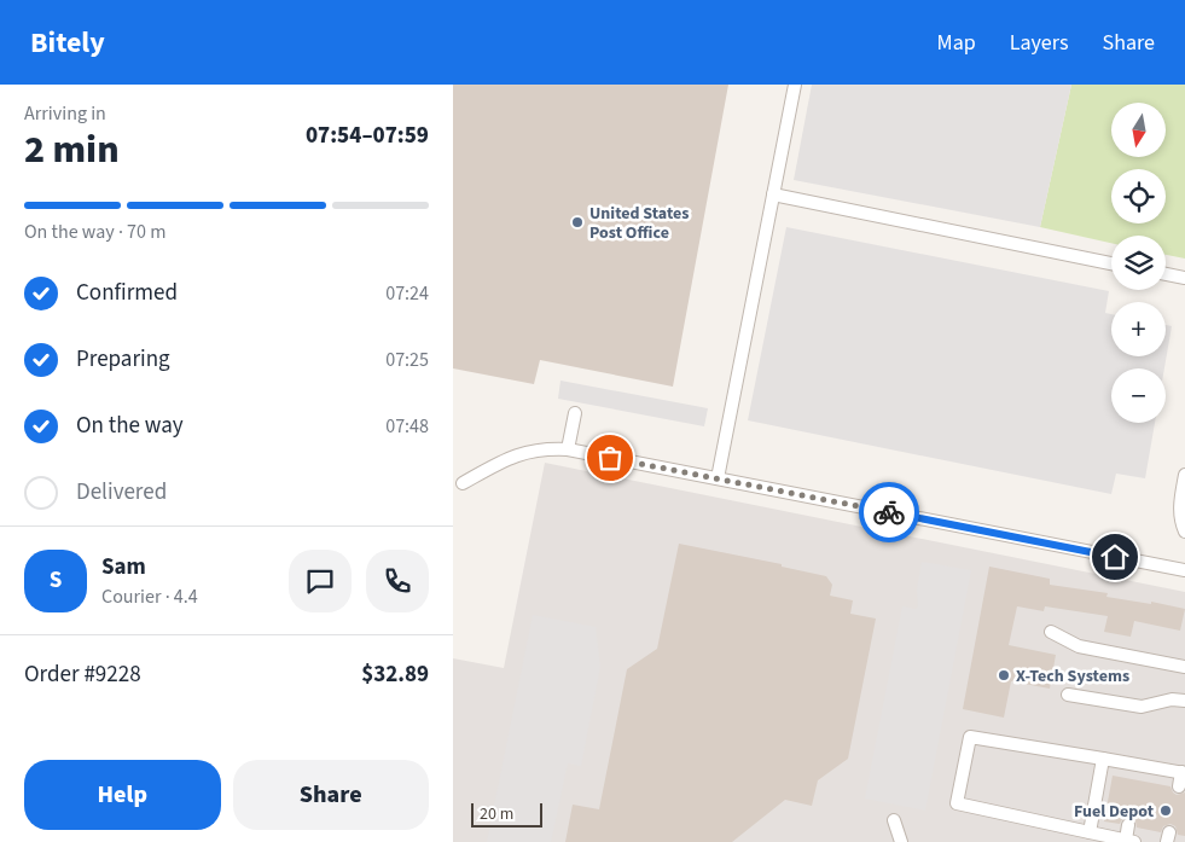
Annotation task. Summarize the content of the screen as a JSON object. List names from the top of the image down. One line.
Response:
{"places":["United States Post Office","X-Tech Systems","Fuel Depot"],"scale_bar":"20 m","north":"bottom","page":{"header":"Bitely","nav":["Map","Layers","Share"],"heading":["2 min","Arriving in","07:54–07:59"],"panel":["Sam","Courier · 4.4","Order #9228","$32.89"],"map_buttons":["+","−"],"bar":"On the way · 70 m","list":[["Confirmed","07:24"],["Preparing","07:25"],["On the way","07:48"],"Delivered"],"round":"S","buttons":["Help","Share"],"scale":"20 m"}}
